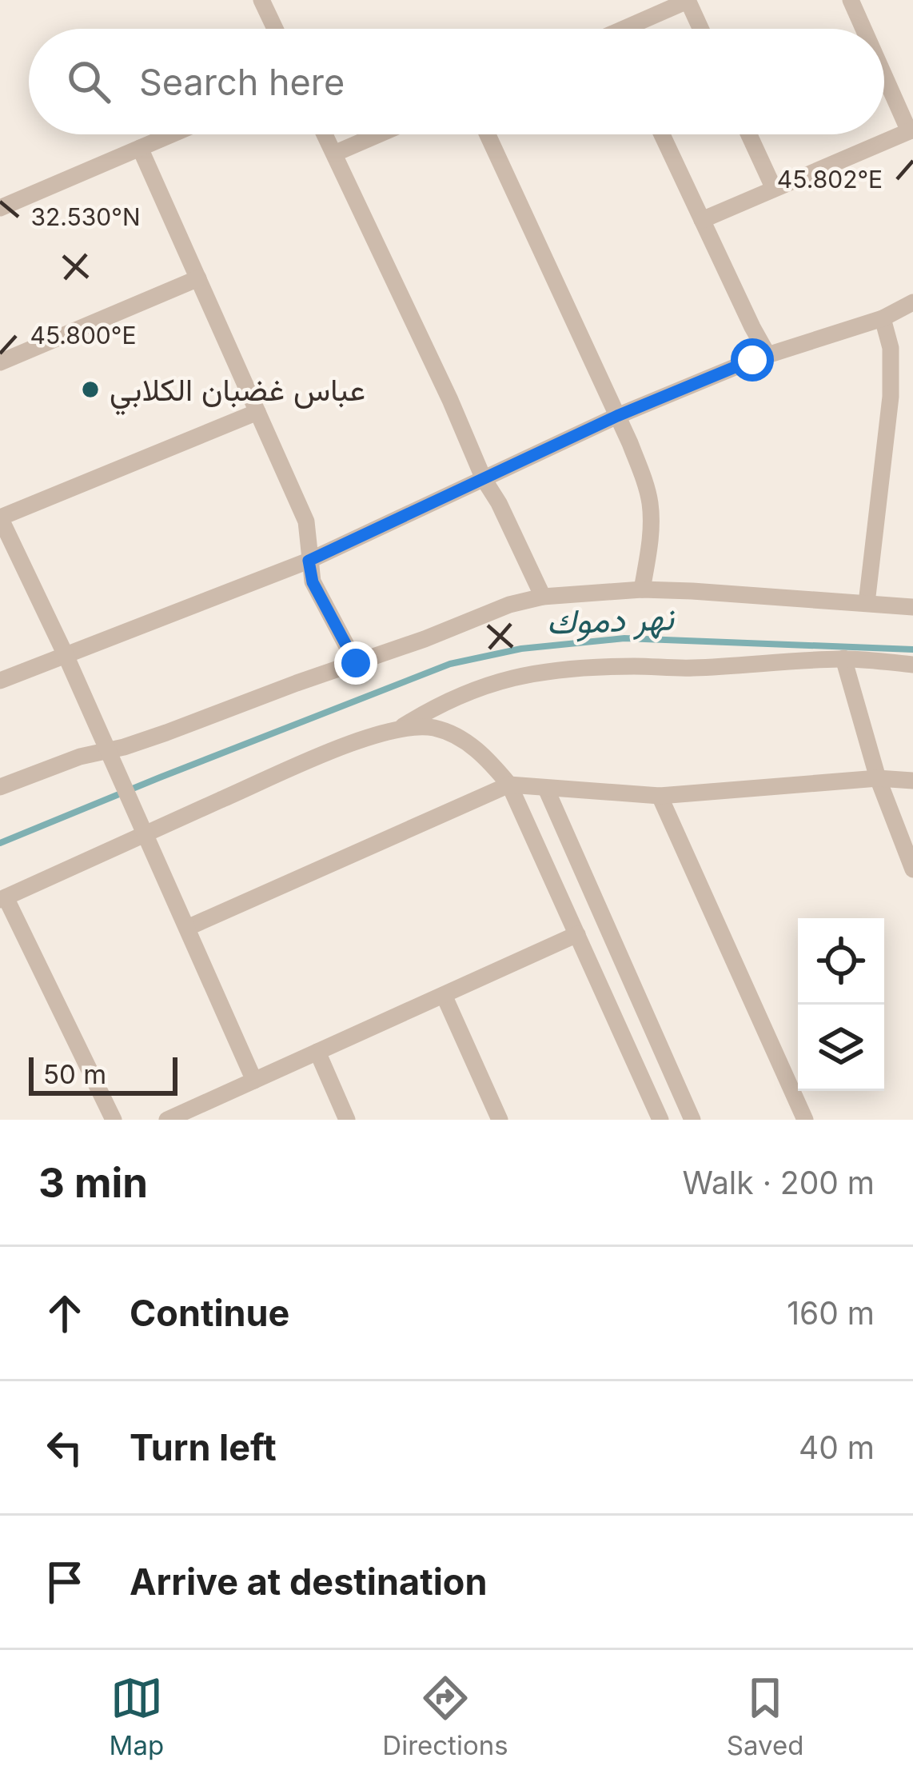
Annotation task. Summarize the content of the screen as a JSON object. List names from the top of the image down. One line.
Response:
{"water":["نهر دموك"],"places":["عباس غضبان الكلابي"],"scale_bar":"50 m","page":{"search":"Search here","scale":"50 m","heading":["3 min","Walk · 200 m"],"list":[["Continue","160 m"],["Turn left","40 m"],"Arrive at destination"],"nav":["Map","Directions","Saved"]},"coordinates":["45.802°E","32.530°N","45.800°E"]}
